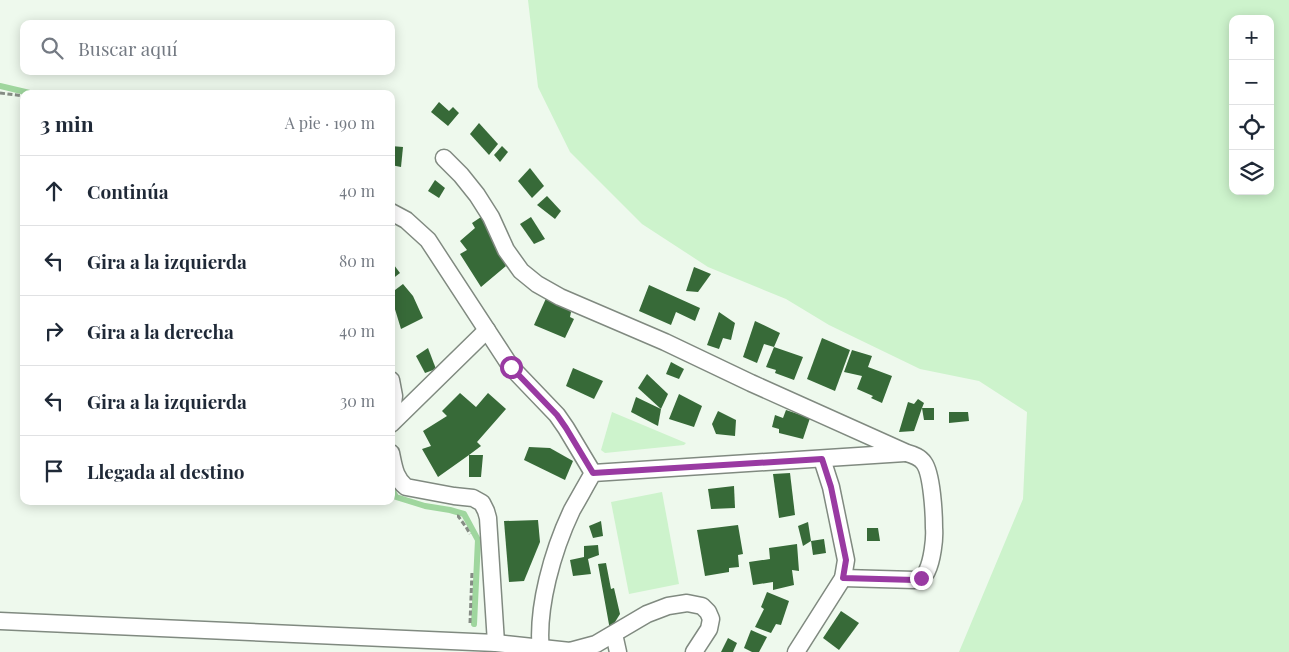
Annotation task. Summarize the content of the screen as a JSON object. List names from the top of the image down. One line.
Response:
{"page":{"map_buttons":["+","−"],"search":"Buscar aquí","heading":["3 min","A pie · 190 m"],"list":[["Continúa","40 m"],["Gira a la izquierda","80 m"],["Gira a la derecha","40 m"],["Gira a la izquierda","30 m"],"Llegada al destino"]}}
